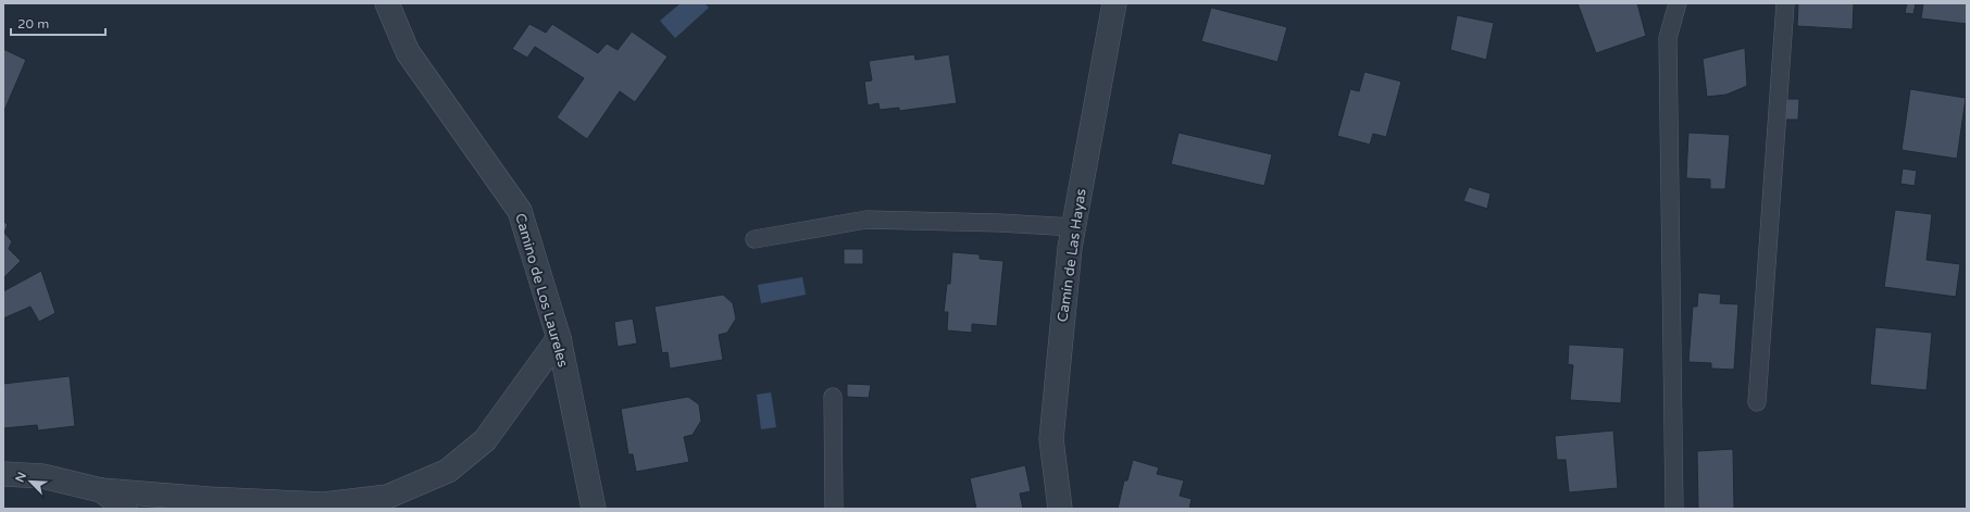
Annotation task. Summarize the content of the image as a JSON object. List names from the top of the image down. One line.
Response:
{"streets":{"street":["Camín de Las Hayas","Camino de Los Laureles"]},"scale_bar":"20 m","north":"top left"}
